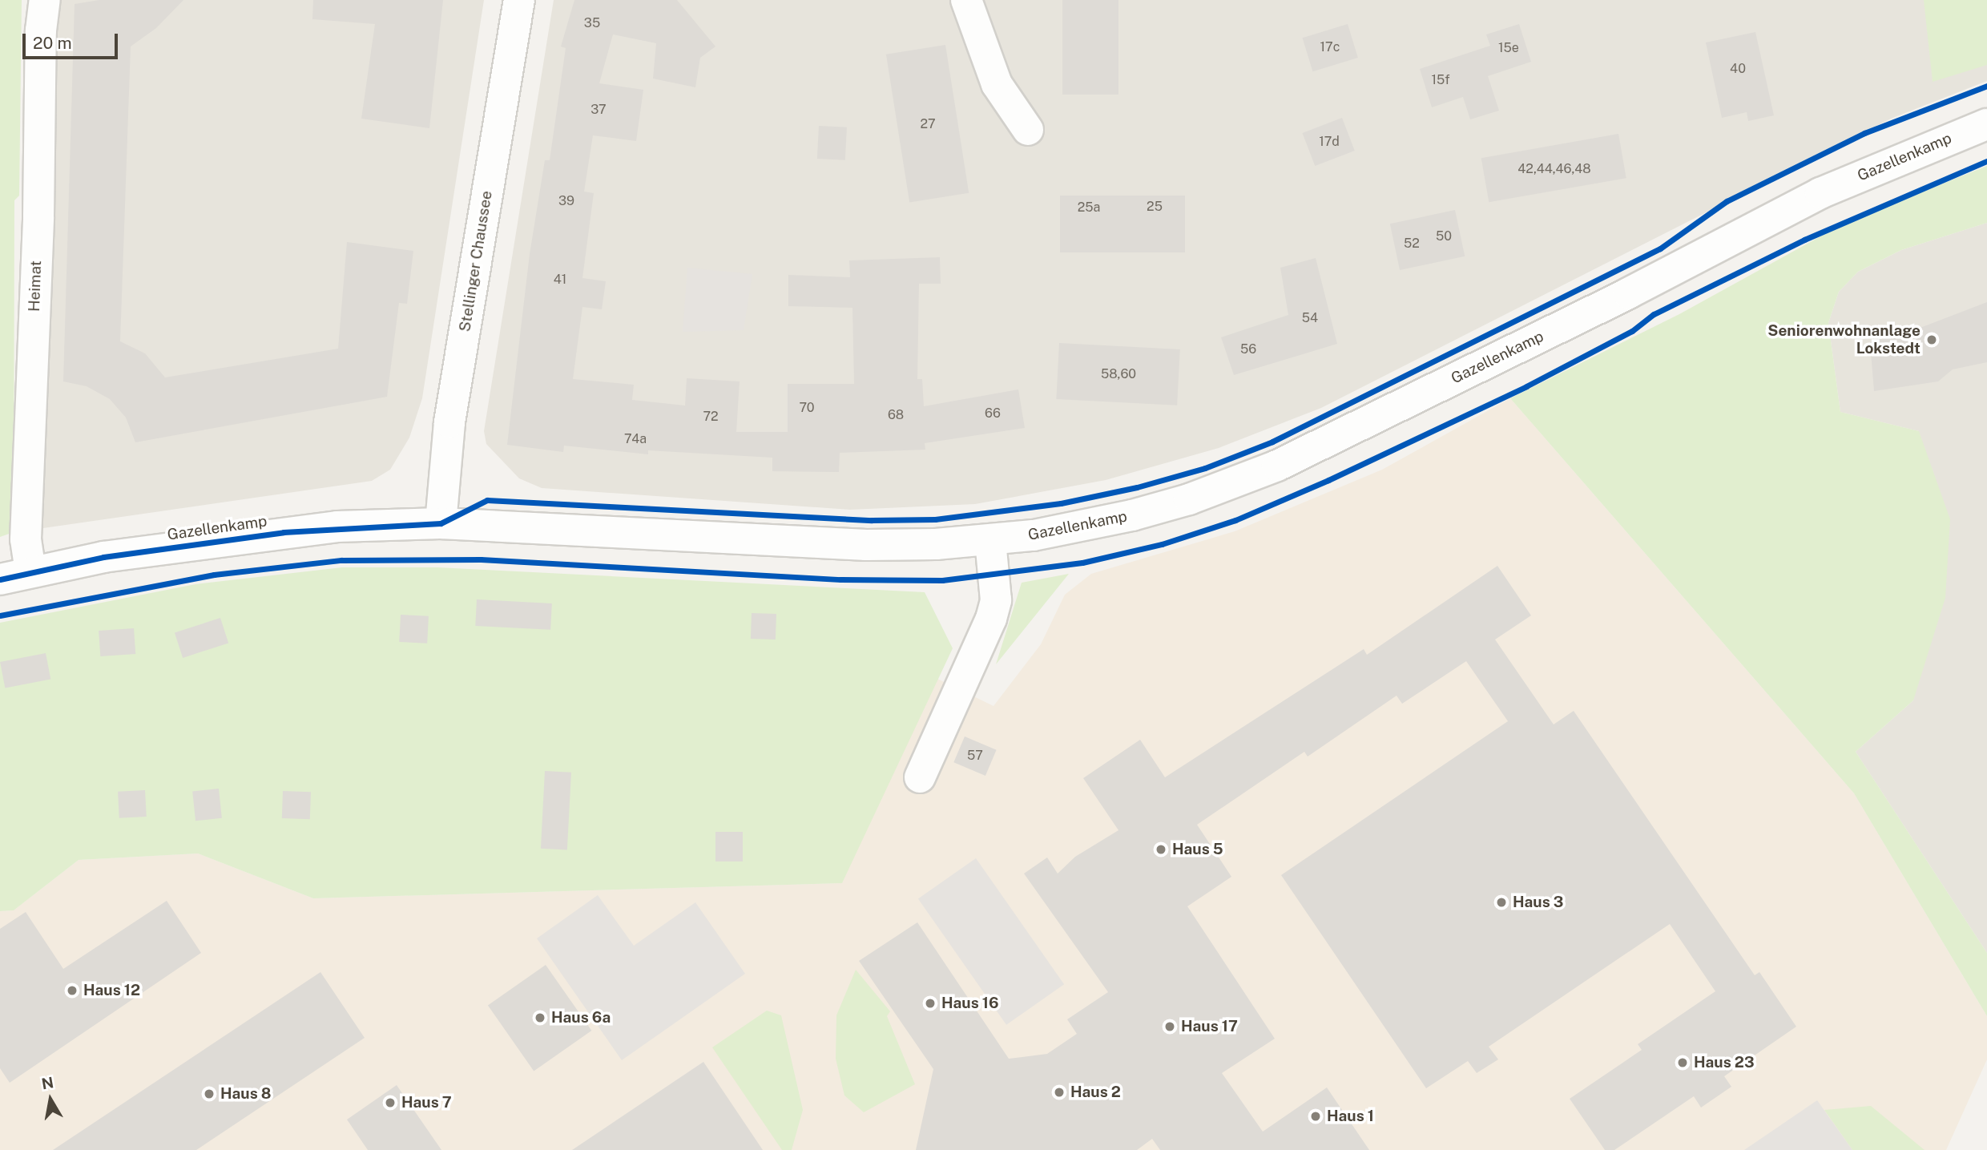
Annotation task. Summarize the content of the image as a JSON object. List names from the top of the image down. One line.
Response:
{"streets":{"street":["Gazellenkamp","Stellinger Chaussee","Heimat"]},"crossings":[["Gazellenkamp","Stellinger Chaussee"],["Gazellenkamp","Heimat"]],"places":["Seniorenwohnanlage Lokstedt","Haus 5","Haus 3","Haus 12","Haus 16","Haus 6a","Haus 17","Haus 23","Haus 2","Haus 8","Haus 7","Haus 1"],"house_numbers":["35","17c","15e","40","15f","37","27","17d","42,44,46,48","39","25","25a","50","52","41","54","56","58,60","70","66","68","72","74a","57"],"scale_bar":"20 m","north":"top"}
